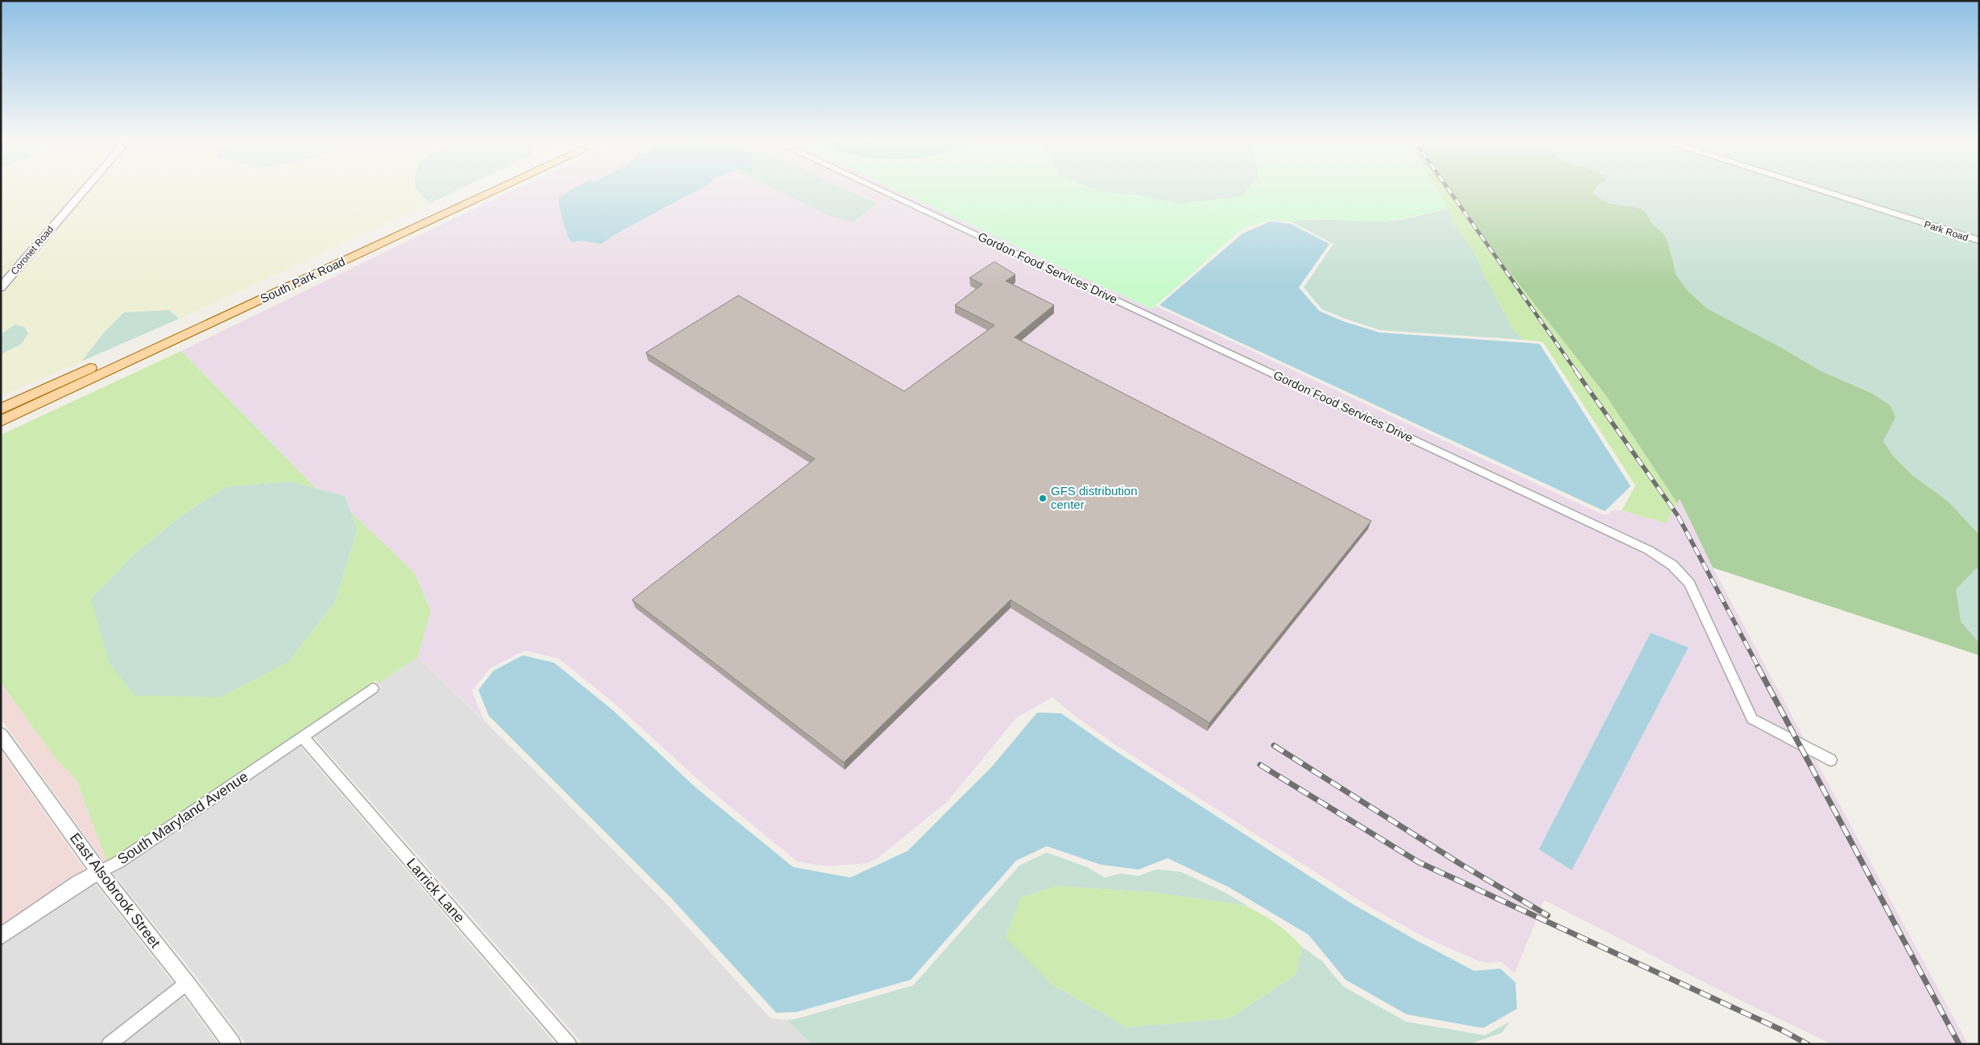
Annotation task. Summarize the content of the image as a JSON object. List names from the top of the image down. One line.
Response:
{"streets":{"main road":["South Park Road"],"street":["Park Road","Coronet Road","Gordon Food Services Drive","South Maryland Avenue","East Alsobrook Street","Larrick Lane"]},"crossings":[["South Maryland Avenue","East Alsobrook Street"],["South Maryland Avenue","Larrick Lane"]],"places":["GFS distribution center"]}
